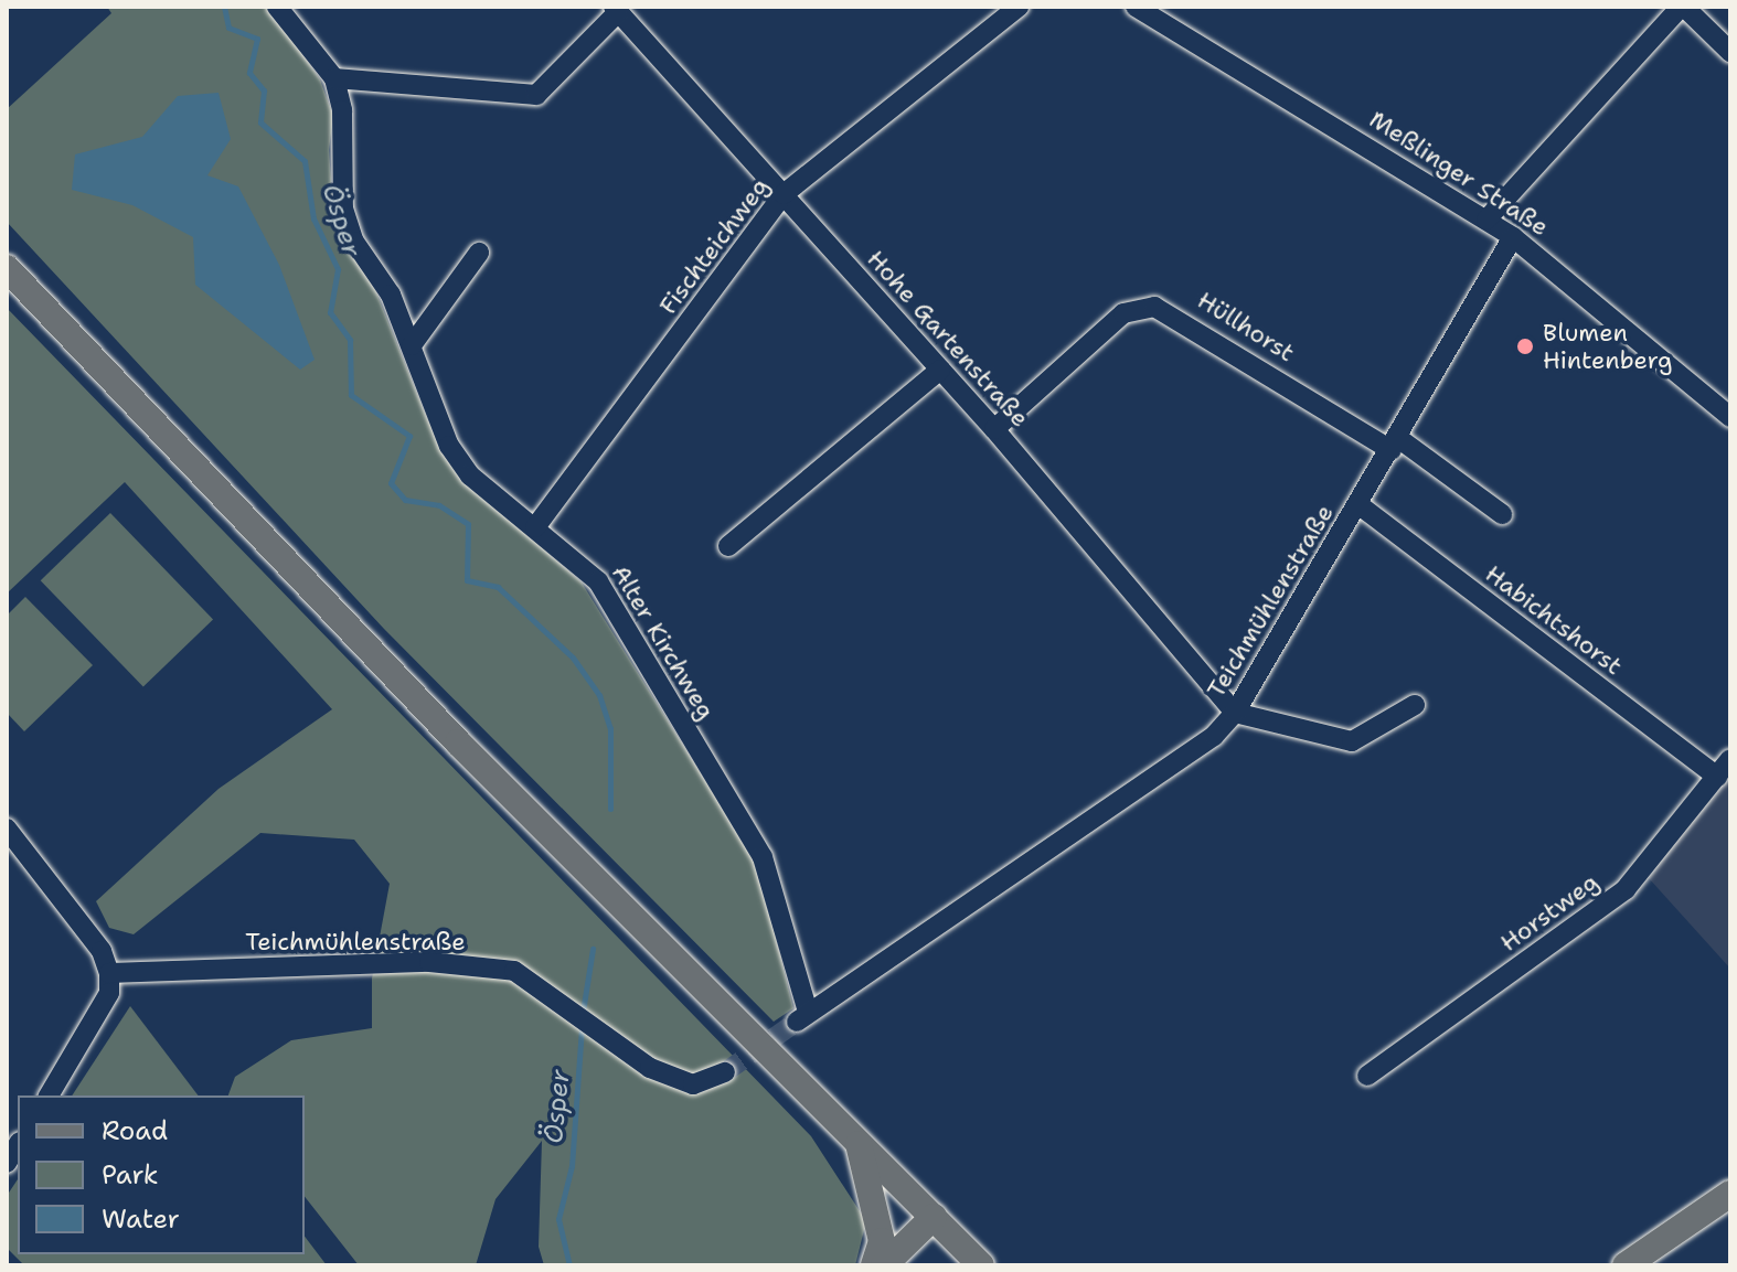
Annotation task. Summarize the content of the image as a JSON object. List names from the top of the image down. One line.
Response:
{"streets":{"street":["Meßlinger Straße","Fischteichweg","Hüllhorst","Hohe Gartenstraße","Teichmühlenstraße","Habichtshorst","Alter Kirchweg","Horstweg"]},"crossings":[["Meßlinger Straße","Teichmühlenstraße"],["Fischteichweg","Hohe Gartenstraße"],["Fischteichweg","Alter Kirchweg"],["Hüllhorst","Hohe Gartenstraße"],["Hüllhorst","Teichmühlenstraße"],["Hohe Gartenstraße","Teichmühlenstraße"],["Teichmühlenstraße","Habichtshorst"],["Teichmühlenstraße","Alter Kirchweg"],["Habichtshorst","Horstweg"]],"water":["Ösper"],"places":["Blumen Hintenberg"],"legend":["Road","Park","Water"]}
